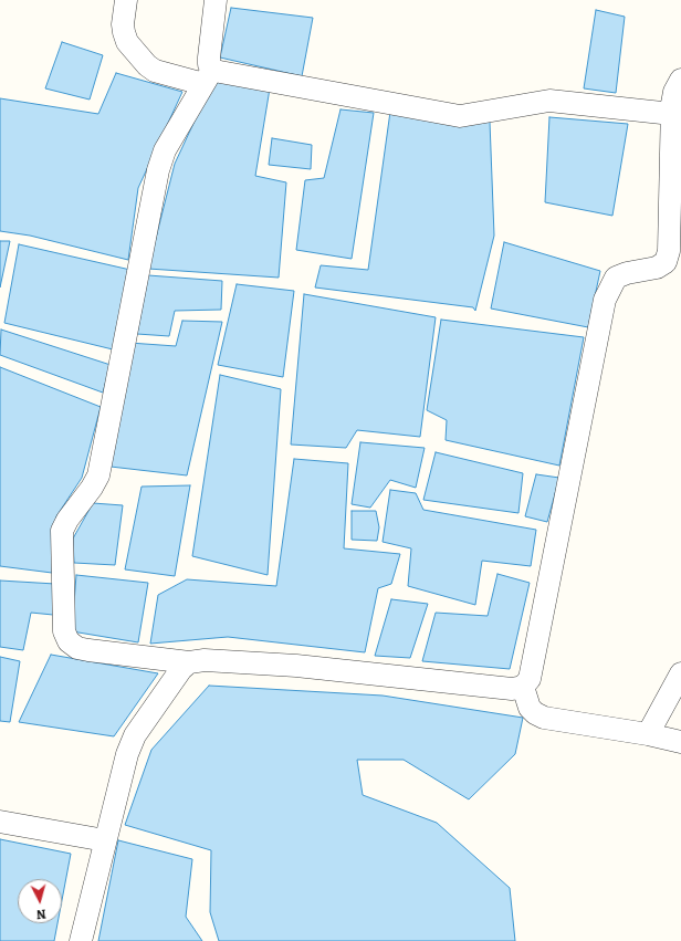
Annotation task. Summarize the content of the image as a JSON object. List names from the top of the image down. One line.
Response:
{"north":"bottom"}
